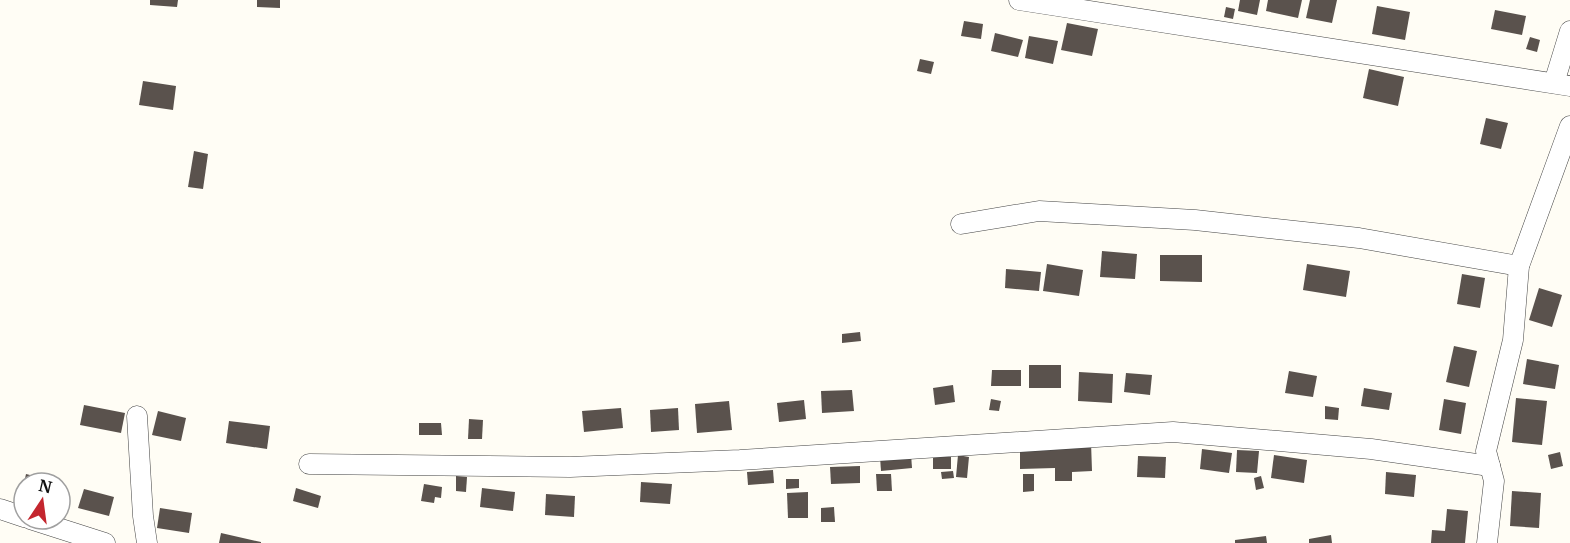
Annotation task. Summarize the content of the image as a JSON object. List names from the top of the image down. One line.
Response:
{"north":"top"}
